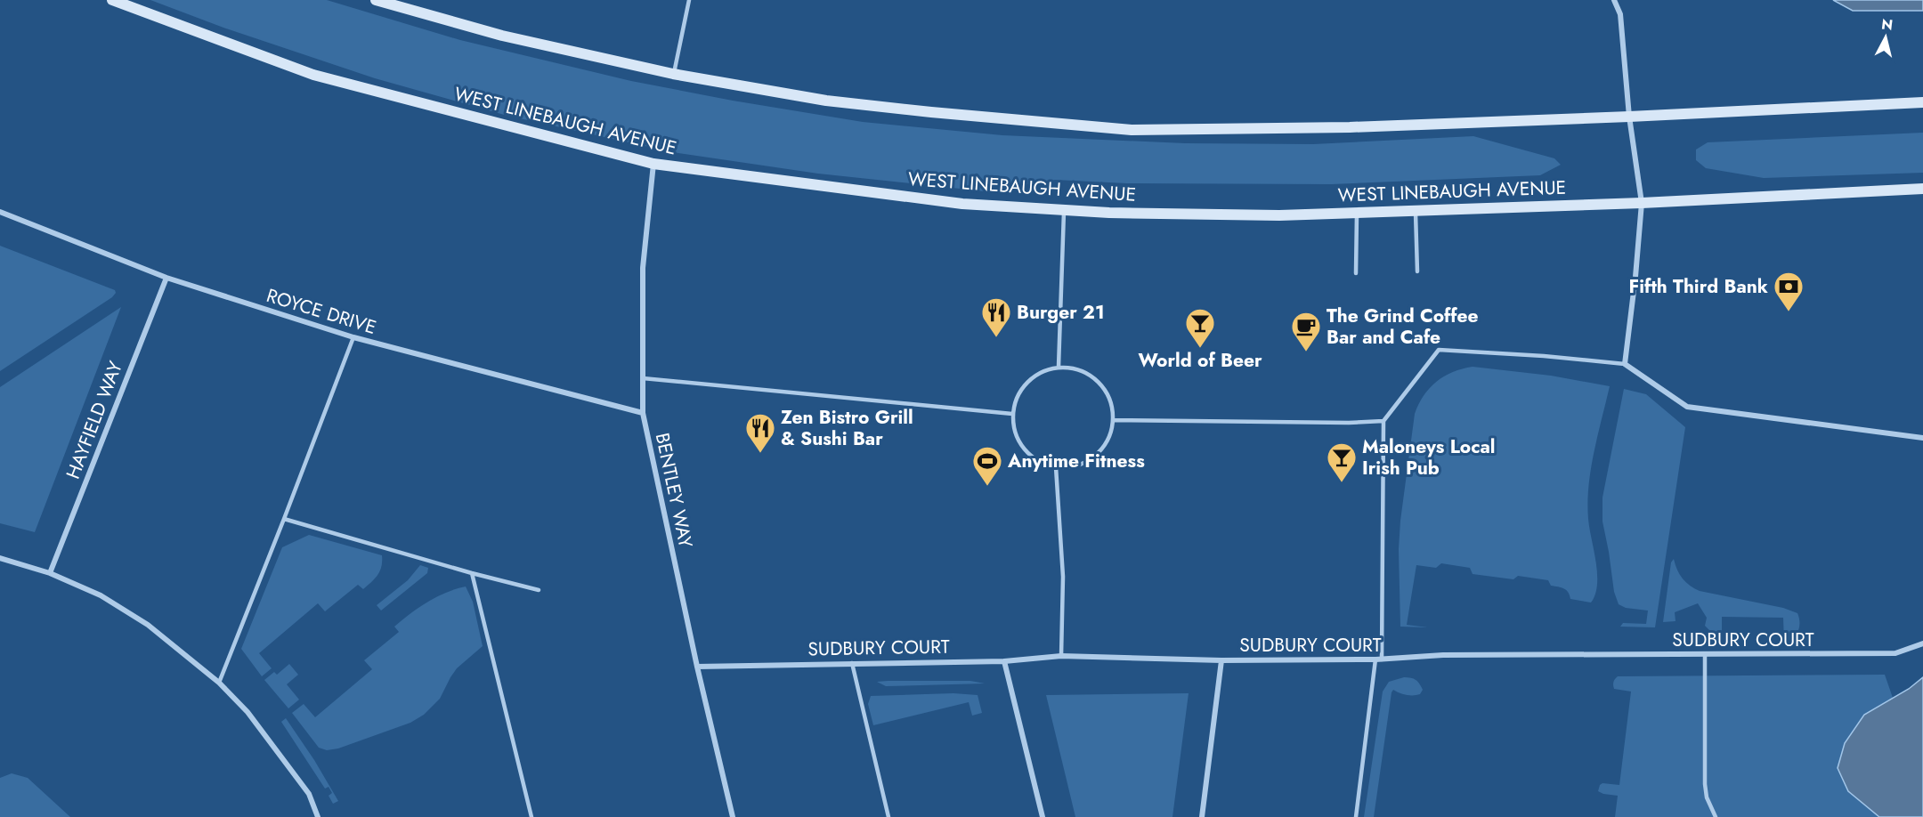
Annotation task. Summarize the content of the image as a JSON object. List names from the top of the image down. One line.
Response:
{"streets":{"main road":["WEST LINEBAUGH AVENUE"],"street":["ROYCE DRIVE","HAYFIELD WAY","BENTLEY WAY","SUDBURY COURT"]},"crossings":[["WEST LINEBAUGH AVENUE","BENTLEY WAY"],["ROYCE DRIVE","HAYFIELD WAY"],["ROYCE DRIVE","BENTLEY WAY"],["BENTLEY WAY","SUDBURY COURT"]],"places":{"bank":["Fifth Third Bank"],"restaurant":["Burger 21","Zen Bistro Grill & Sushi Bar"],"bar":["World of Beer","Maloneys Local Irish Pub"],"cafe":["The Grind Coffee Bar and Cafe"],"sports":["Anytime Fitness"]},"north":"top"}
